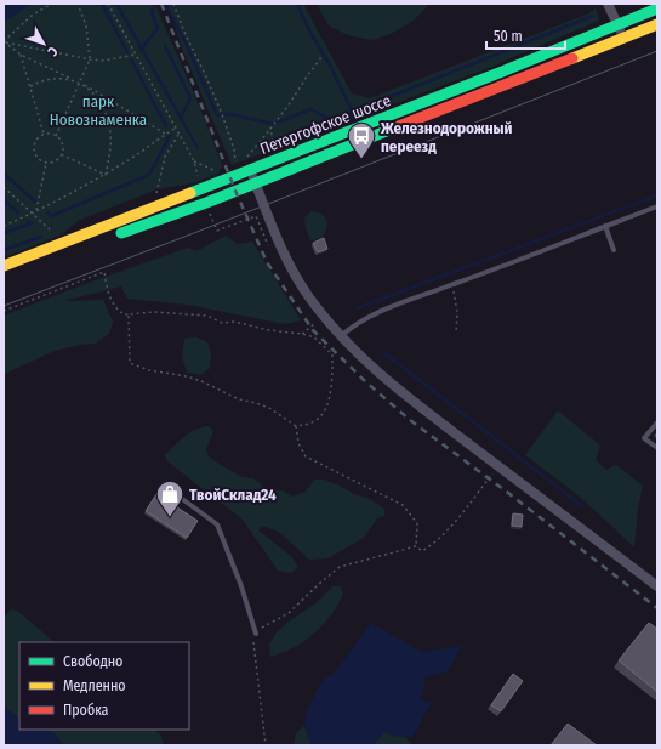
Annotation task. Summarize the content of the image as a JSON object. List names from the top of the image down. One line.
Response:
{"streets":{"main road":["Петергофское шоссе"]},"parks":["парк Новознаменка"],"places":{"bus stop":["Железнодорожный переезд"],"shop":["ТвойСклад24"]},"legend":["Свободно","Медленно","Пробка"],"scale_bar":"50 m","north":"bottom right"}
